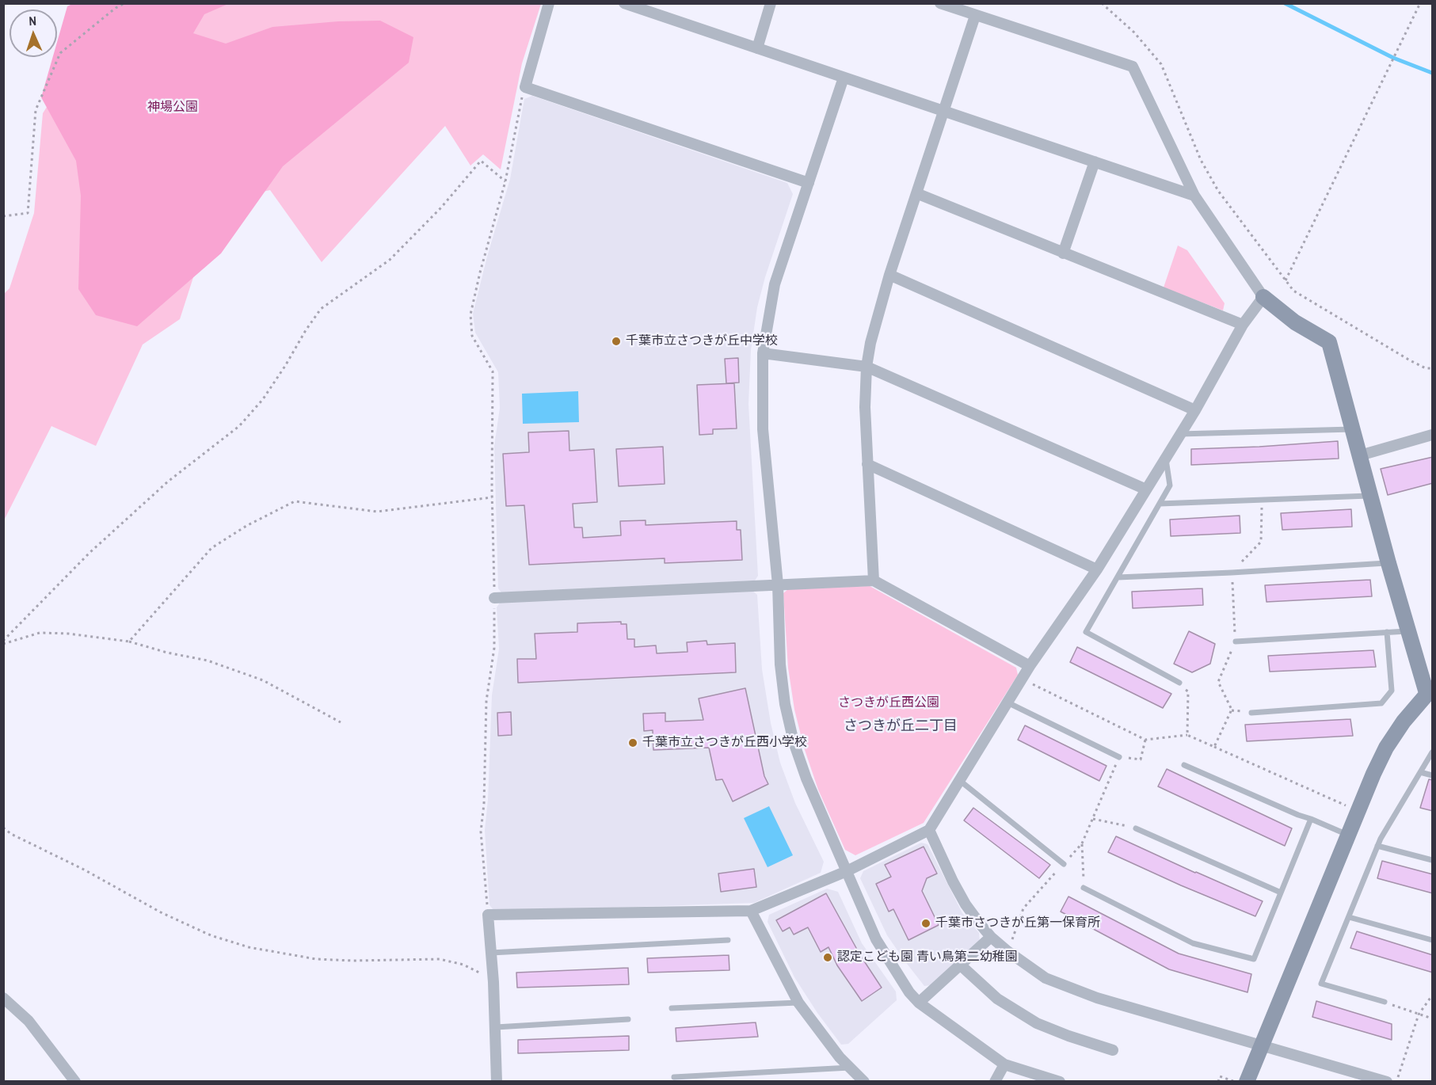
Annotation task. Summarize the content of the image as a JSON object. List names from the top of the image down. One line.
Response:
{"districts":["さつきが丘二丁目"],"parks":["神場公園","さつきが丘西公園"],"places":["千葉市立さつきが丘中学校","千葉市立さつきが丘西小学校","千葉市さつきが丘第一保育所","認定こども園 青い鳥第二幼稚園"],"north":"top"}
